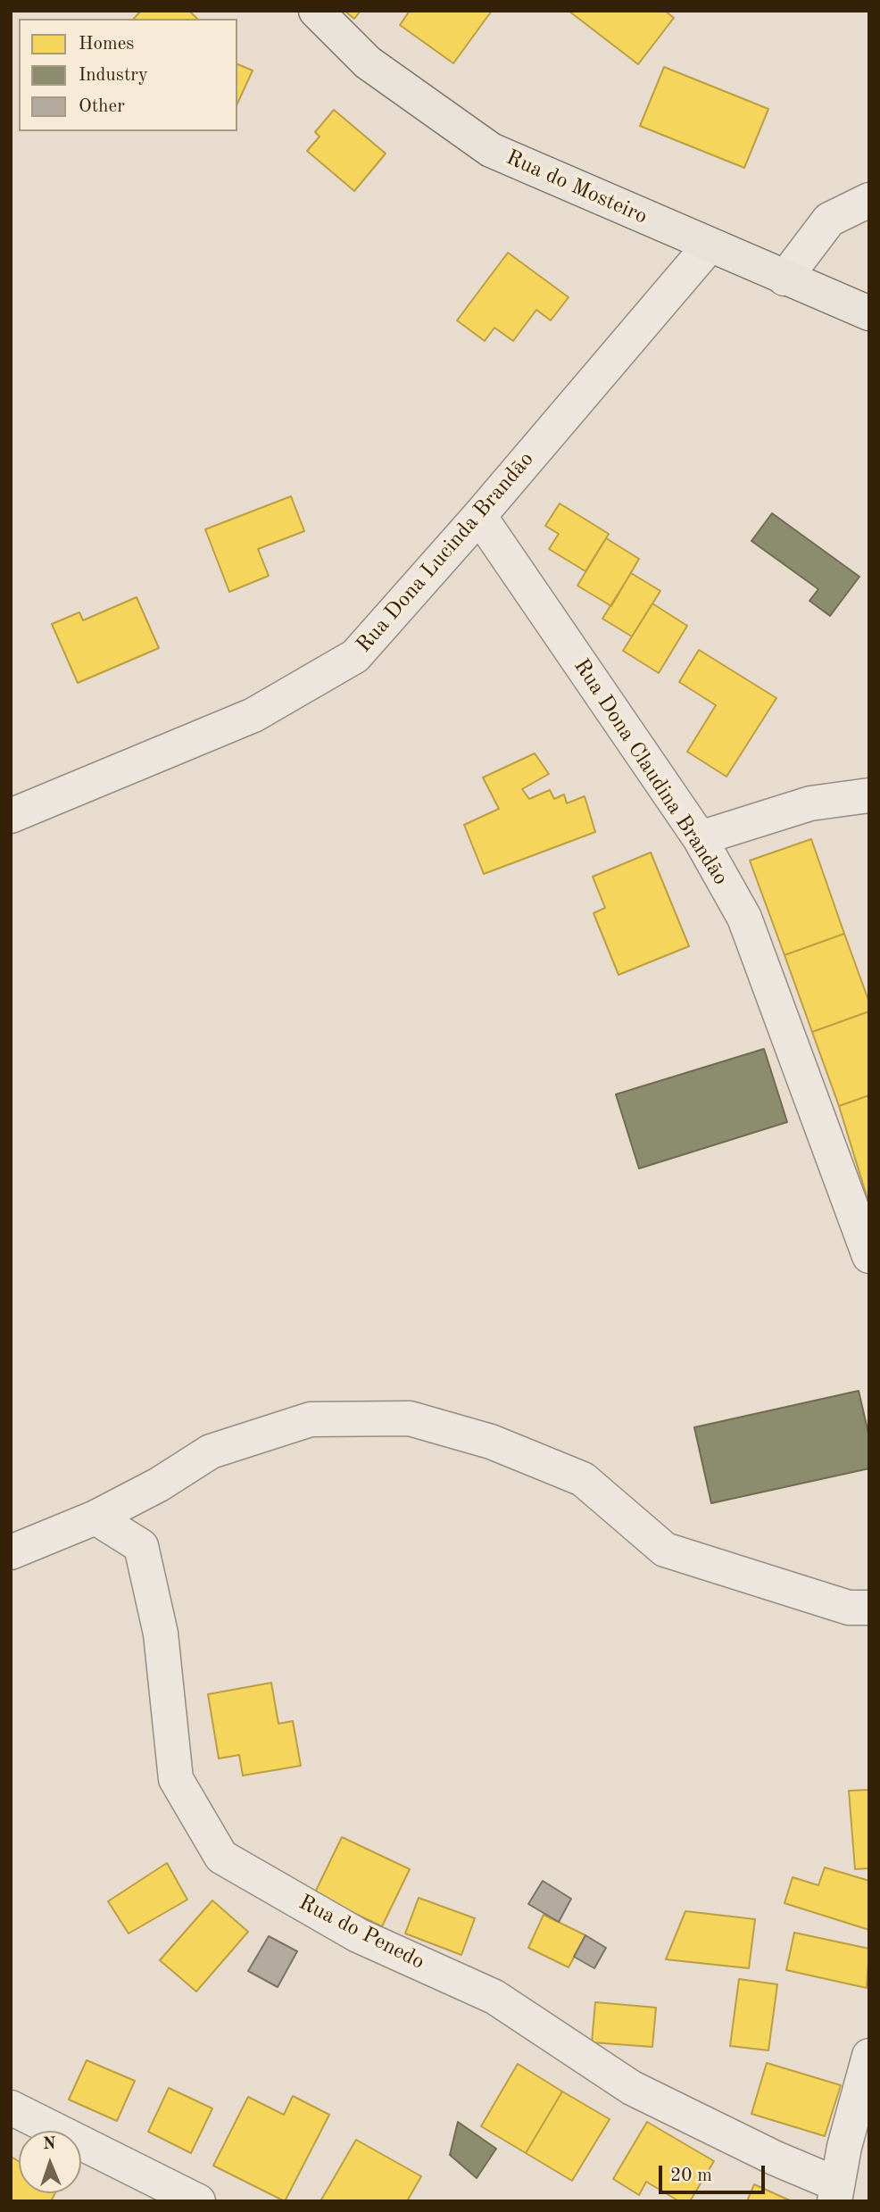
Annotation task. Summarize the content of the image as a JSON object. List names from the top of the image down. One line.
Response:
{"streets":{"main road":["Rua do Mosteiro"],"street":["Rua Dona Lucinda Brandão","Rua Dona Claudina Brandão","Rua do Penedo"]},"crossings":[["Rua do Mosteiro","Rua Dona Lucinda Brandão"],["Rua Dona Lucinda Brandão","Rua Dona Claudina Brandão"]],"legend":["Homes","Industry","Other"],"scale_bar":"20 m","north":"top"}
